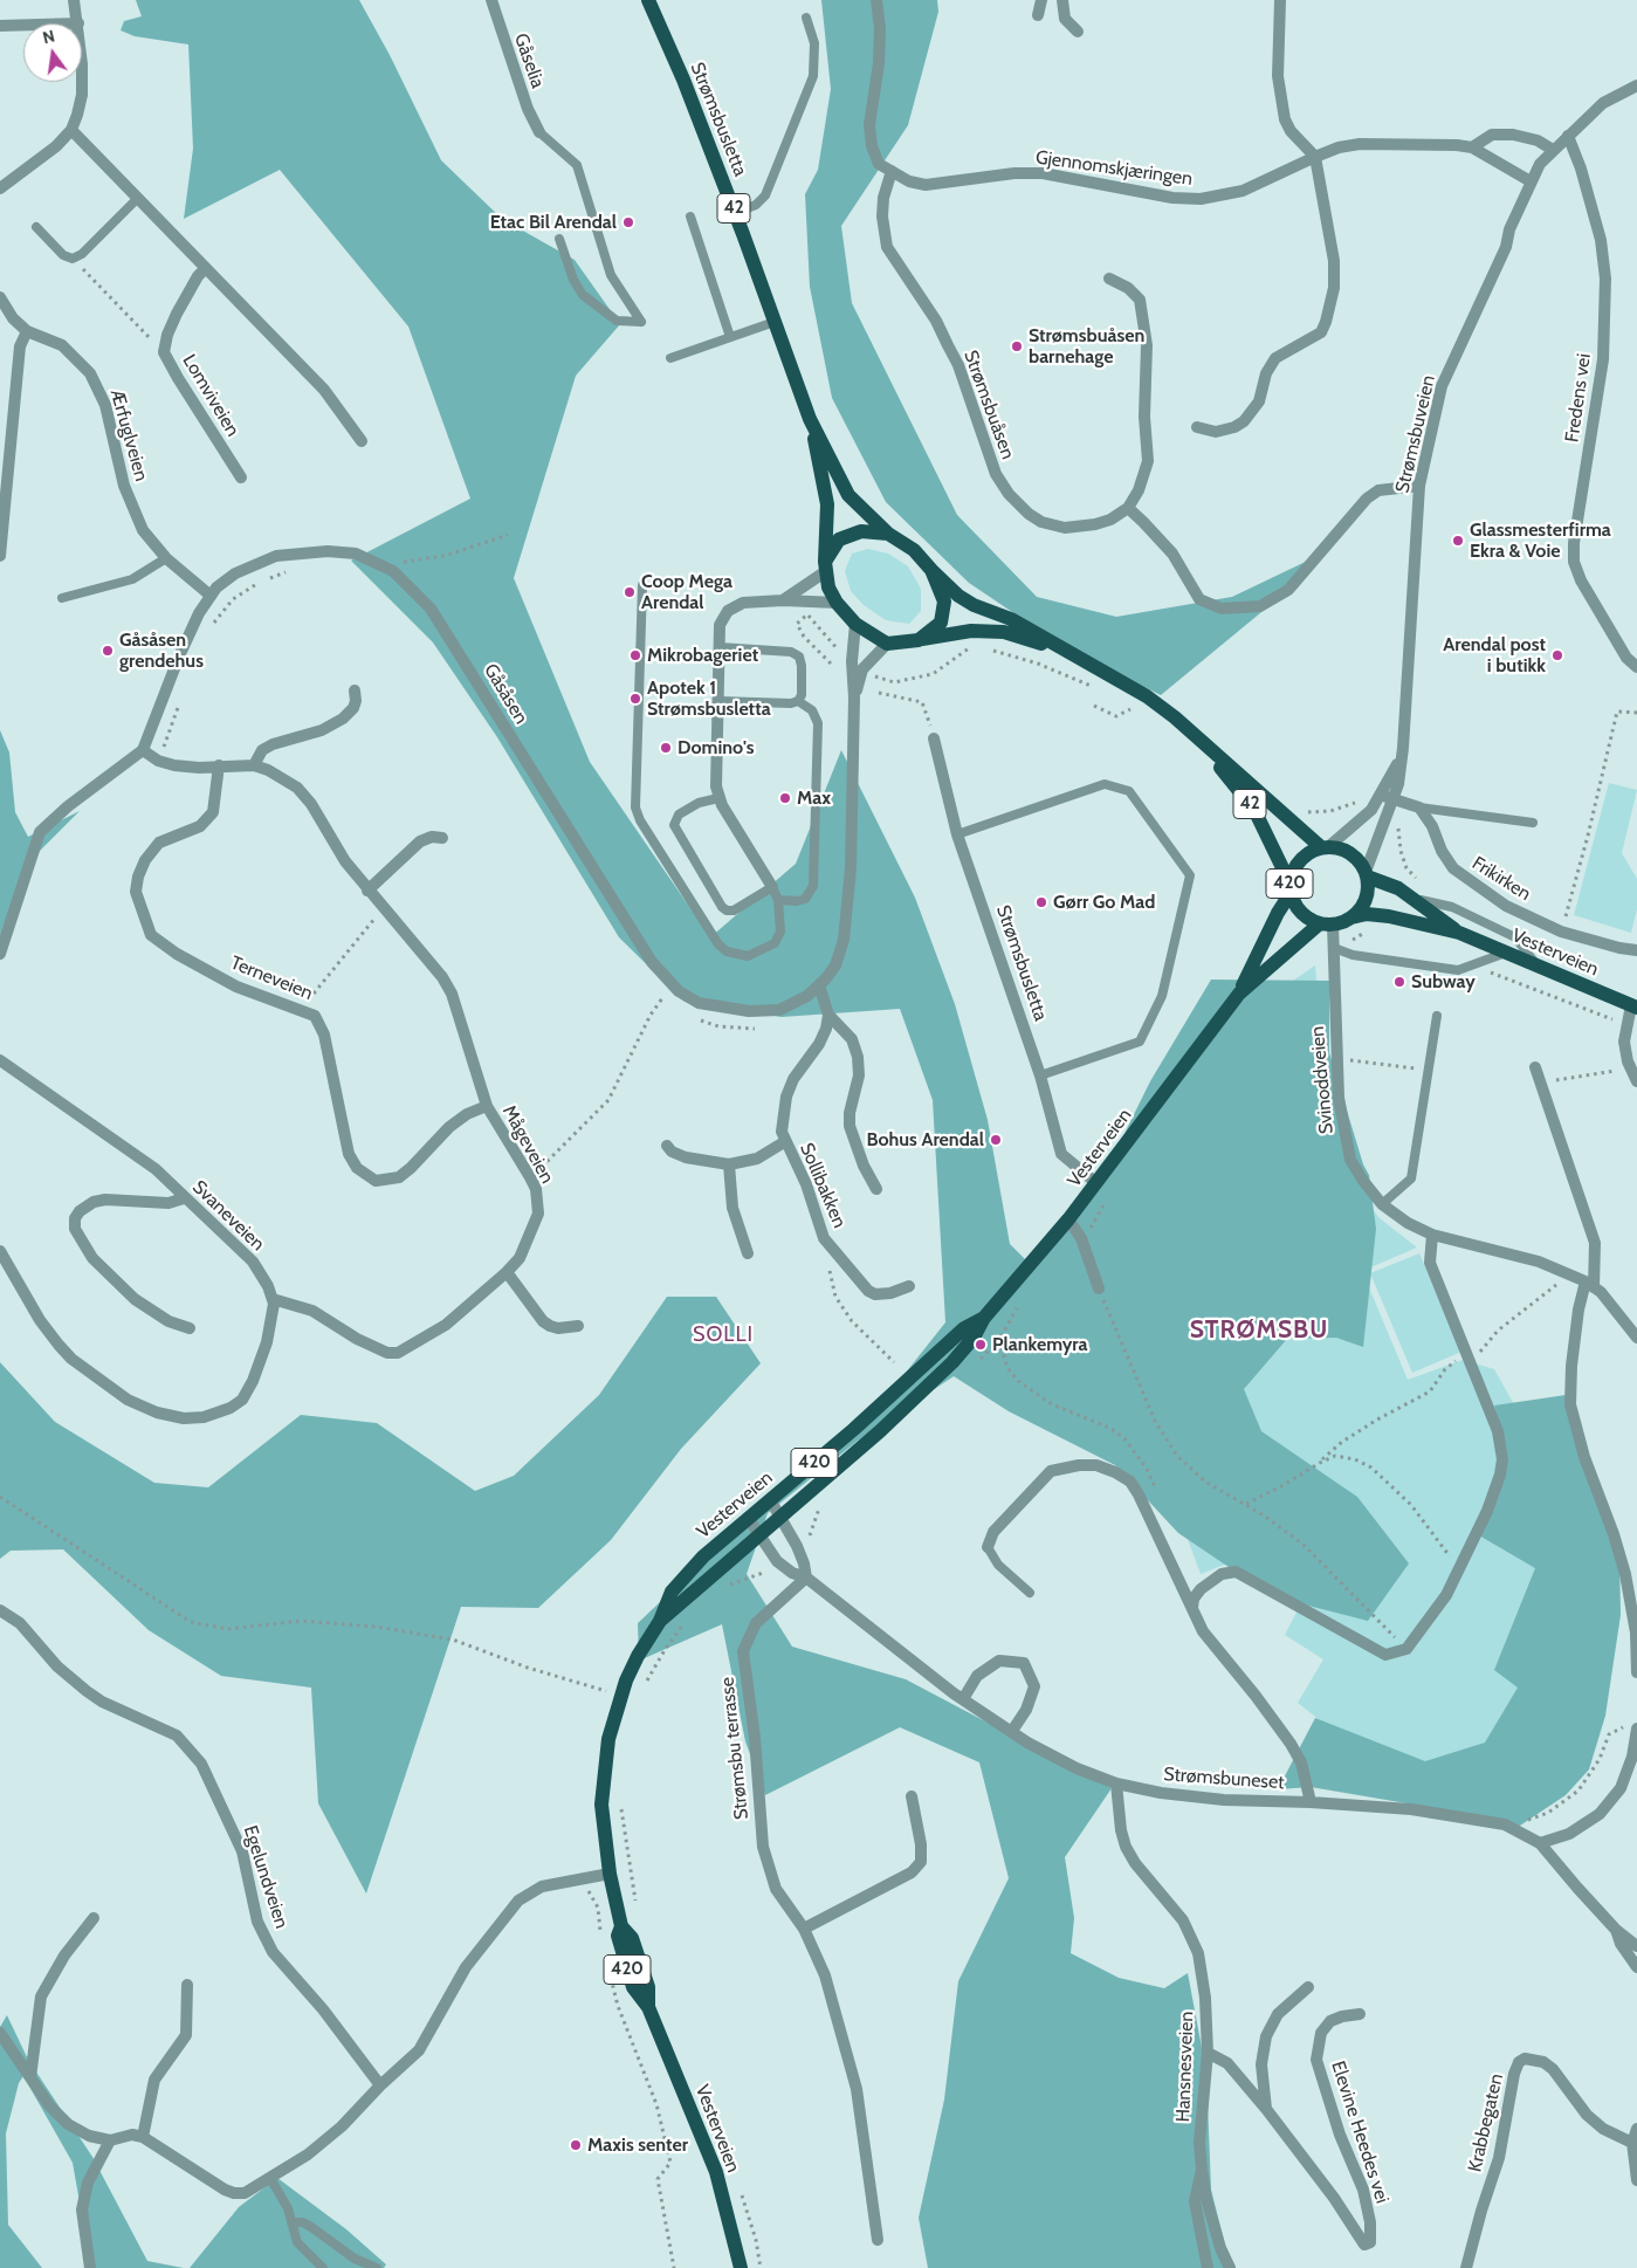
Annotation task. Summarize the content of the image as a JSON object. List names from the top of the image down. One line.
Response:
{"streets":{"main road":["Strømsbusletta","42","420","Vesterveien"],"street":["Gåselia","Gjennomskjæringen","Lomviveien","Fredens vei","Strømsbuåsen","Strømsbuveien","Ærfuglveien","Gåsåsen","Frikirken","Terneveien","Svinoddveien","Mågeveien","Sollibakken","Svaneveien","Strømsbu terrasse","Strømsbuneset","Egelundveien","Hansnesveien","Krabbegaten","Elevine Heedes vei"]},"crossings":[["Strømsbusletta","42"],["Strømsbusletta","Gåsåsen"],["Strømsbusletta","Vesterveien"],["Gjennomskjæringen","Strømsbuåsen"],["Gjennomskjæringen","Strømsbuveien"],["42","Strømsbuveien"],["42","Gåsåsen"],["42","420"],["42","Vesterveien"],["42","Svinoddveien"],["Fredens vei","Strømsbuveien"],["Strømsbuveien","420"],["Strømsbuveien","Vesterveien"],["Strømsbuveien","Svinoddveien"],["Ærfuglveien","Gåsåsen"],["Gåsåsen","Mågeveien"],["420","Vesterveien"],["420","Svinoddveien"],["Vesterveien","Svinoddveien"],["Vesterveien","Strømsbuneset"],["Terneveien","Mågeveien"],["Mågeveien","Svaneveien"],["Strømsbu terrasse","Strømsbuneset"],["Strømsbuneset","Hansnesveien"],["Hansnesveien","Elevine Heedes vei"]],"districts":["STRØMSBU","SOLLI"],"places":["Etac Bil Arendal","Strømsbuåsen barnehage","Glassmesterfirma Ekra & Voie","Coop Mega Arendal","Gåsåsen grendehus","Mikrobageriet","Arendal post i butikk","Apotek 1 Strømsbusletta","Domino's","Max","Gørr Go Mad","Subway","Bohus Arendal","Plankemyra","Maxis senter"],"north":"top"}
